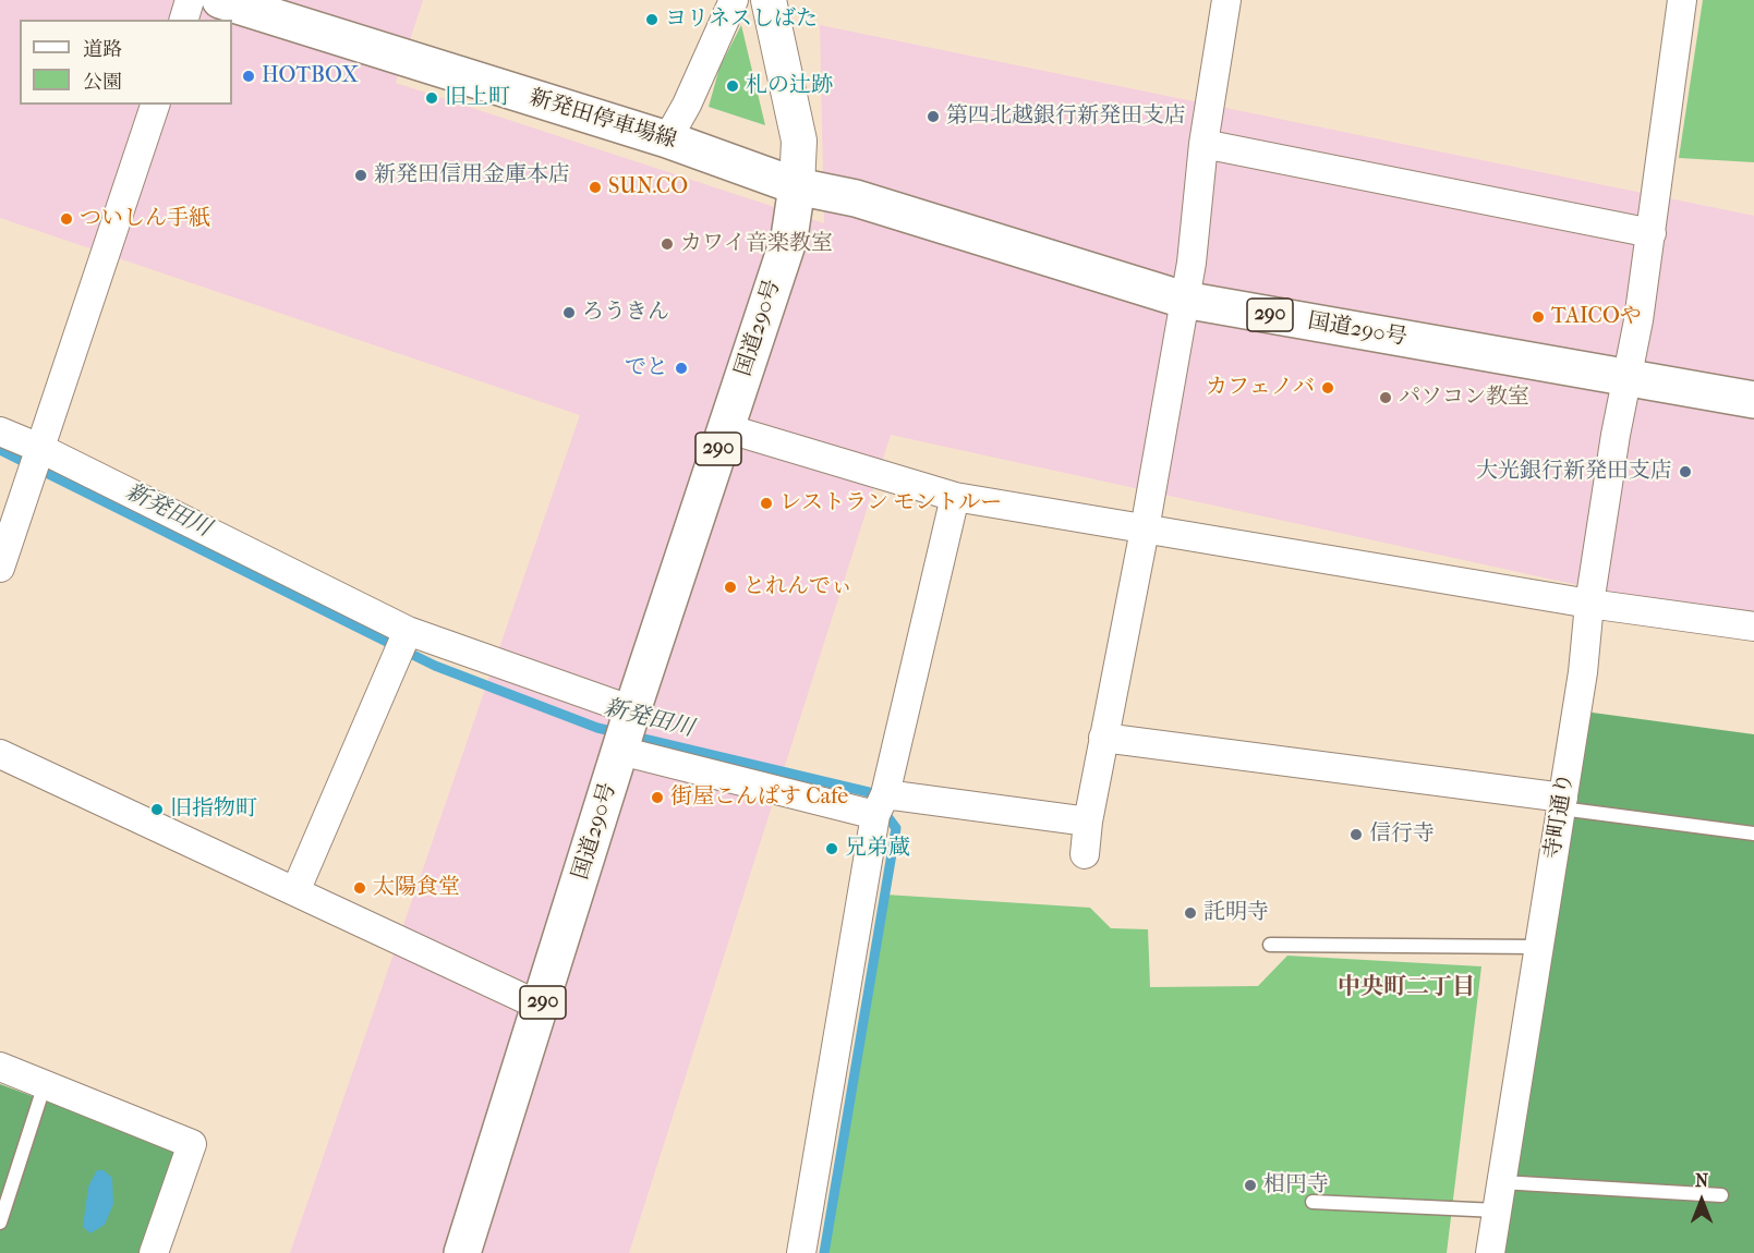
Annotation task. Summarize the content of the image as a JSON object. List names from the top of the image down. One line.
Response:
{"streets":{"main road":["新発田停車場線","290","国道290号"],"street":["寺町通り"]},"crossings":[["新発田停車場線","国道290号"],["国道290号","寺町通り"]],"districts":["中央町二丁目"],"water":["新発田川"],"places":["ヨリネスしばた","HOTBOX","札の辻跡","旧上町","第四北越銀行新発田支店","新発田信用金庫本店","SUN.CO","ついしん手紙","カワイ音楽教室","ろうきん","TAICOや","でと","カフェノバ","パソコン教室","大光銀行新発田支店","レストラン モントルー","とれんでぃ","街屋こんぱす Cafe","旧指物町","信行寺","兄弟蔵","太陽食堂","託明寺","相円寺"],"legend":["道路","公園"],"north":"top"}
